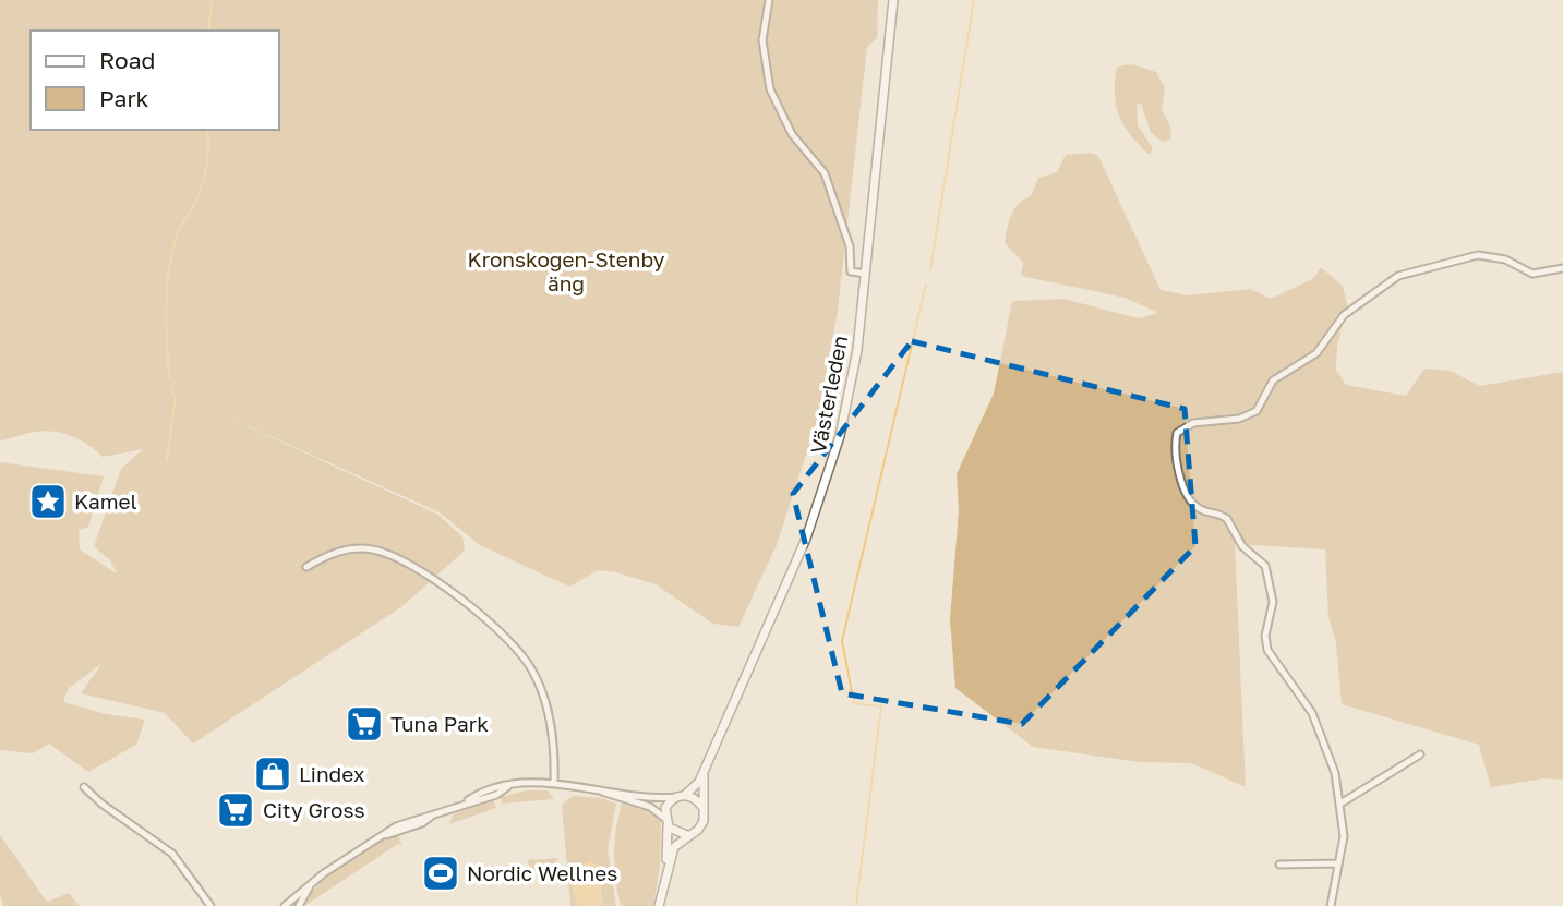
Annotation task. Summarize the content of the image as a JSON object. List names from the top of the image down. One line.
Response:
{"streets":{"main road":["Västerleden"]},"parks":["Kronskogen-Stenby äng"],"places":{"place":["Kamel"],"supermarket":["Tuna Park","City Gross"],"shop":["Lindex"],"sports":["Nordic Wellnes"]},"legend":["Road","Park"]}
